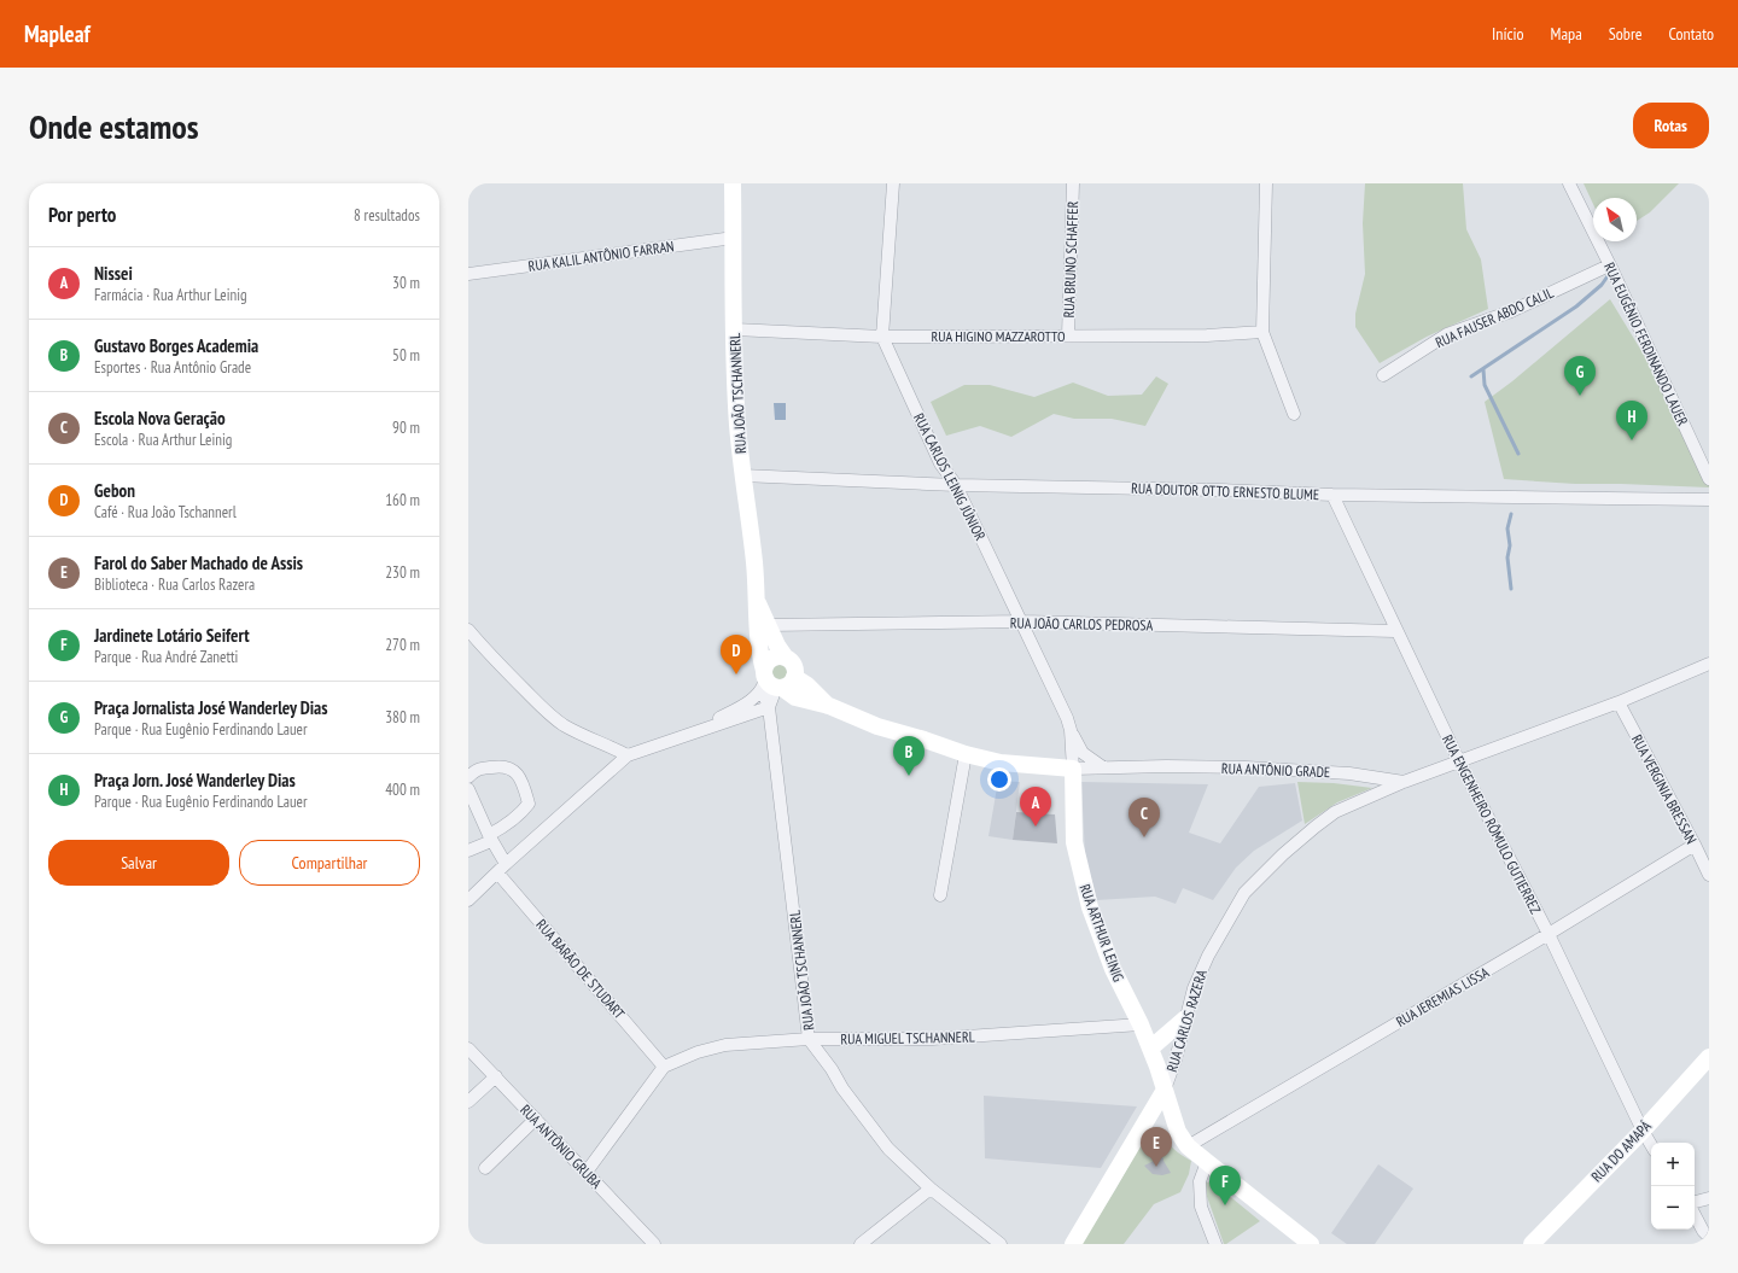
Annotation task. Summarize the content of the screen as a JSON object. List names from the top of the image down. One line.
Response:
{"streets":{"main road":["RUA JOÃO TSCHANNERL","RUA ANTÔNIO GRADE","RUA ARTHUR LEINIG","RUA CARLOS RAZERA","RUA DO AMAPÁ"],"street":["RUA KALIL ANTÔNIO FARRAN","RUA BRUNO SCHAFFER","RUA FAUSER ABDO CALIL","RUA HIGINO MAZZAROTTO","RUA EUGÊNIO FERDINANDO LAUER","RUA CARLOS LEINIG JÚNIOR","RUA DOUTOR OTTO ERNESTO BLUME","RUA JOÃO CARLOS PEDROSA","RUA VERGINIA BRESSAN","RUA ENGENHEIRO RÔMULO GUTIERREZ","RUA BARÃO DE STUDART","RUA JEREMIAS LISSA","RUA MIGUEL TSCHANNERL","RUA ANTÔNIO GRUBA"]},"crossings":[["RUA KALIL ANTÔNIO FARRAN","RUA JOÃO TSCHANNERL"],["RUA BRUNO SCHAFFER","RUA HIGINO MAZZAROTTO"],["RUA FAUSER ABDO CALIL","RUA EUGÊNIO FERDINANDO LAUER"],["RUA HIGINO MAZZAROTTO","RUA JOÃO TSCHANNERL"],["RUA HIGINO MAZZAROTTO","RUA CARLOS LEINIG JÚNIOR"],["RUA JOÃO TSCHANNERL","RUA DOUTOR OTTO ERNESTO BLUME"],["RUA JOÃO TSCHANNERL","RUA JOÃO CARLOS PEDROSA"],["RUA JOÃO TSCHANNERL","RUA ANTÔNIO GRADE"],["RUA JOÃO TSCHANNERL","RUA MIGUEL TSCHANNERL"],["RUA CARLOS LEINIG JÚNIOR","RUA DOUTOR OTTO ERNESTO BLUME"],["RUA CARLOS LEINIG JÚNIOR","RUA JOÃO CARLOS PEDROSA"],["RUA CARLOS LEINIG JÚNIOR","RUA ANTÔNIO GRADE"],["RUA CARLOS LEINIG JÚNIOR","RUA ARTHUR LEINIG"],["RUA DOUTOR OTTO ERNESTO BLUME","RUA ENGENHEIRO RÔMULO GUTIERREZ"],["RUA JOÃO CARLOS PEDROSA","RUA ENGENHEIRO RÔMULO GUTIERREZ"],["RUA ANTÔNIO GRADE","RUA VERGINIA BRESSAN"],["RUA ANTÔNIO GRADE","RUA ENGENHEIRO RÔMULO GUTIERREZ"],["RUA ANTÔNIO GRADE","RUA ARTHUR LEINIG"],["RUA ANTÔNIO GRADE","RUA CARLOS RAZERA"],["RUA VERGINIA BRESSAN","RUA JEREMIAS LISSA"],["RUA ENGENHEIRO RÔMULO GUTIERREZ","RUA JEREMIAS LISSA"],["RUA ENGENHEIRO RÔMULO GUTIERREZ","RUA DO AMAPÁ"],["RUA ARTHUR LEINIG","RUA JEREMIAS LISSA"],["RUA ARTHUR LEINIG","RUA CARLOS RAZERA"],["RUA ARTHUR LEINIG","RUA MIGUEL TSCHANNERL"],["RUA BARÃO DE STUDART","RUA MIGUEL TSCHANNERL"]],"north":"top left","page":{"header":"Mapleaf","nav":["Início","Mapa","Sobre","Contato"],"buttons":["Rotas",["Salvar","Compartilhar"]],"title":"Onde estamos","heading":["Por perto","8 resultados"],"list":[{"mark":"A","name":"Nissei","note":"Farmácia · Rua Arthur Leinig","value":"30 m"},{"mark":"B","name":"Gustavo Borges Academia","note":"Esportes · Rua Antônio Grade","value":"50 m"},{"mark":"C","name":"Escola Nova Geração","note":"Escola · Rua Arthur Leinig","value":"90 m"},{"mark":"D","name":"Gebon","note":"Café · Rua João Tschannerl","value":"160 m"},{"mark":"E","name":"Farol do Saber Machado de Assis","note":"Biblioteca · Rua Carlos Razera","value":"230 m"},{"mark":"F","name":"Jardinete Lotário Seifert","note":"Parque · Rua André Zanetti","value":"270 m"},{"mark":"G","name":"Praça Jornalista José Wanderley Dias","note":"Parque · Rua Eugênio Ferdinando Lauer","value":"380 m"},{"mark":"H","name":"Praça Jorn. José Wanderley Dias","note":"Parque · Rua Eugênio Ferdinando Lauer","value":"400 m"}],"pins":["G","H","D","B","A","C","E","F"],"map_buttons":["+","−"]}}
